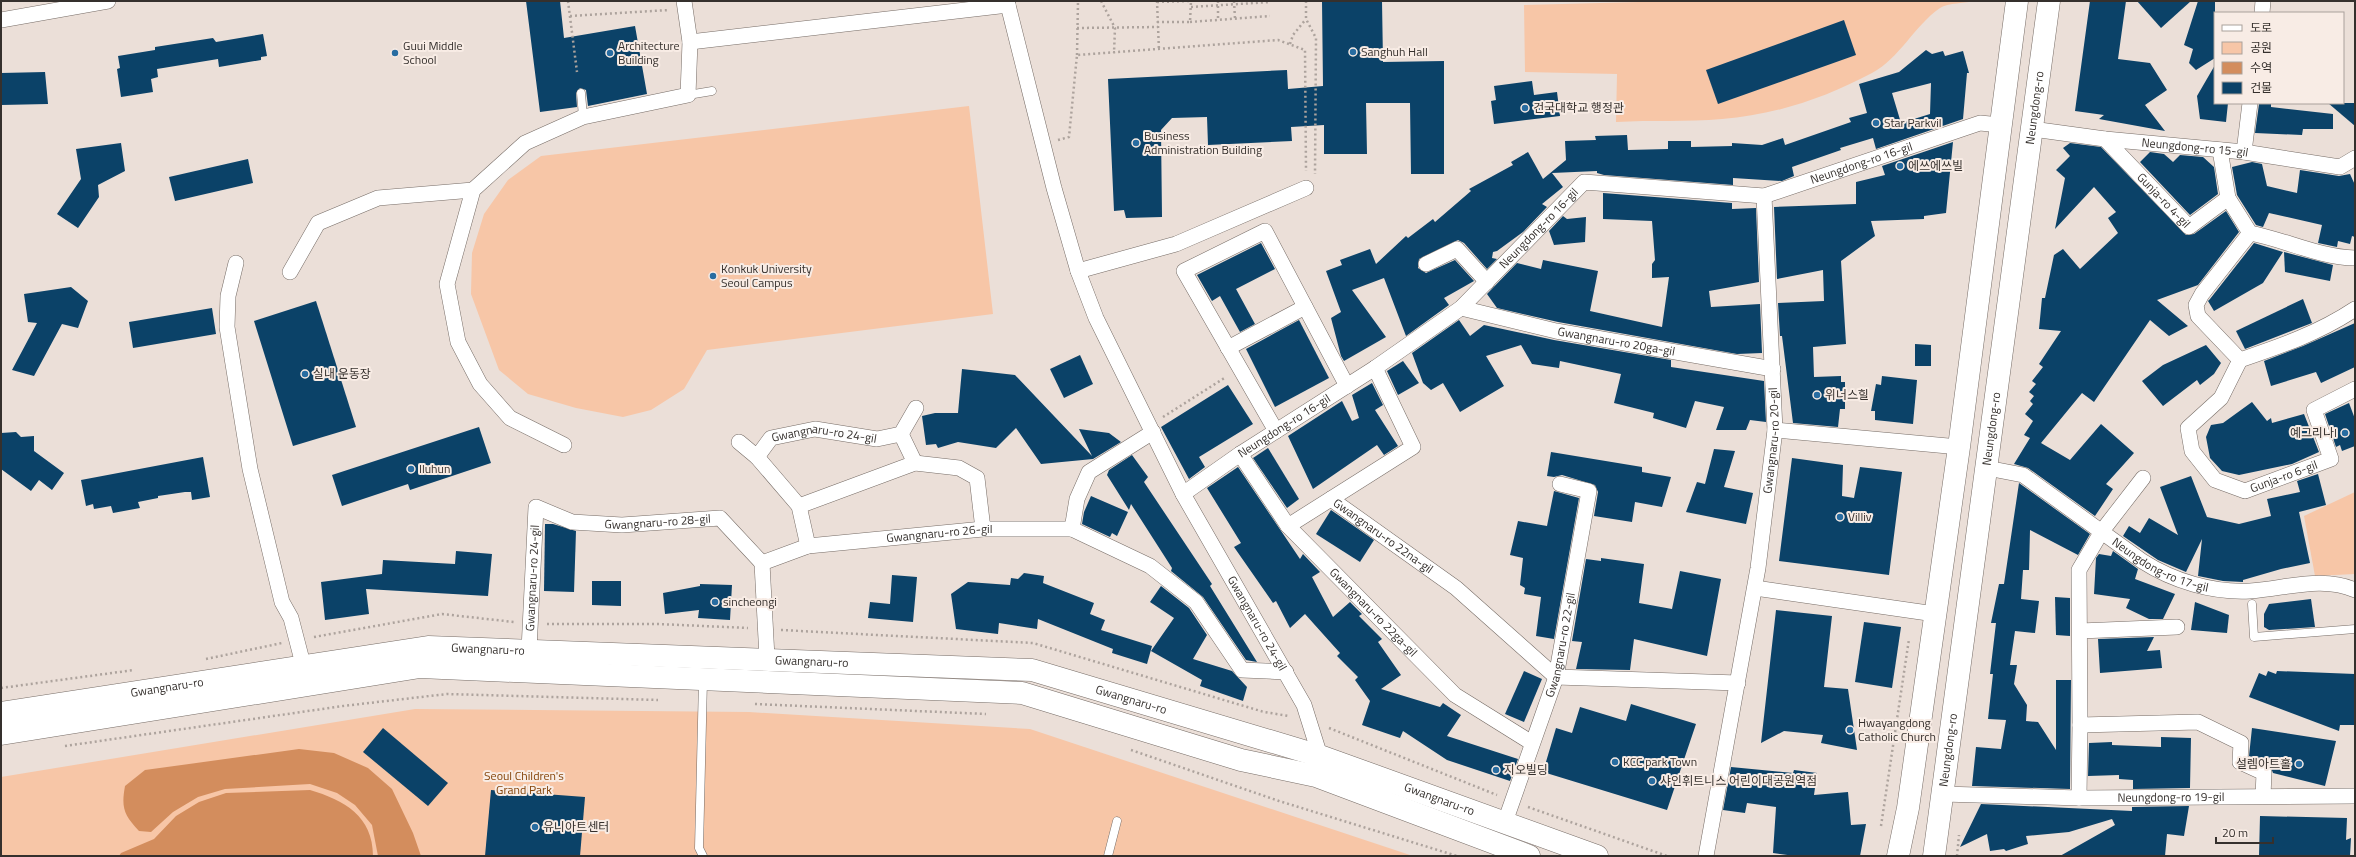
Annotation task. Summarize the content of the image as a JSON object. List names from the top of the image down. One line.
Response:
{"streets":{"main road":["Neungdong-ro","Gwangnaru-ro"],"street":["Neungdong-ro 15-gil","Neungdong-ro 16-gil","Gunja-ro 4-gil","Gwangnaru-ro 20ga-gil","Gwangnaru-ro 24-gil","Gwangnaru-ro 20-gil","Gunja-ro 6-gil","Gwangnaru-ro 28-gil","Gwangnaru-ro 26-gil","Gwangnaru-ro 22na-gil","Neungdong-ro 17-gil","Gwangnaru-ro 22ga-gil","Gwangnaru-ro 22-gil","Neungdong-ro 19-gil"]},"crossings":[["Neungdong-ro","Neungdong-ro 15-gil"],["Neungdong-ro","Neungdong-ro 17-gil"],["Neungdong-ro","Neungdong-ro 19-gil"],["Neungdong-ro 15-gil","Gunja-ro 4-gil"],["Neungdong-ro 16-gil","Gwangnaru-ro 20ga-gil"],["Neungdong-ro 16-gil","Gwangnaru-ro 24-gil"],["Neungdong-ro 16-gil","Gwangnaru-ro 20-gil"],["Neungdong-ro 16-gil","Gwangnaru-ro 22na-gil"],["Neungdong-ro 16-gil","Gwangnaru-ro 22ga-gil"],["Gwangnaru-ro 20ga-gil","Gwangnaru-ro 20-gil"],["Gwangnaru-ro 24-gil","Gwangnaru-ro 28-gil"],["Gwangnaru-ro 24-gil","Gwangnaru-ro"],["Gwangnaru-ro 28-gil","Gwangnaru-ro 26-gil"],["Gwangnaru-ro 22na-gil","Gwangnaru-ro 22-gil"],["Gwangnaru-ro 22ga-gil","Gwangnaru-ro 22-gil"],["Gwangnaru-ro 22-gil","Gwangnaru-ro"]],"parks":["Seoul Children's Grand Park"],"places":["Sanghuh Hall","Guui Middle School","Architecture Building","건국대학교 행정관","Star Parkvil","Business Administration Building","에쓰에쓰빌","Konkuk University Seoul Campus","실내 운동장","위너스힐","예그리나I","Iluhun","Villiv","sincheongi","Hwayangdong Catholic Church","KCC park Town","설렘아트홀","지오빌딩","샤인휘트니스 어린이대공원역점","유니아트센터"],"legend":["도로","공원","수역","건물"],"scale_bar":"20 m"}
